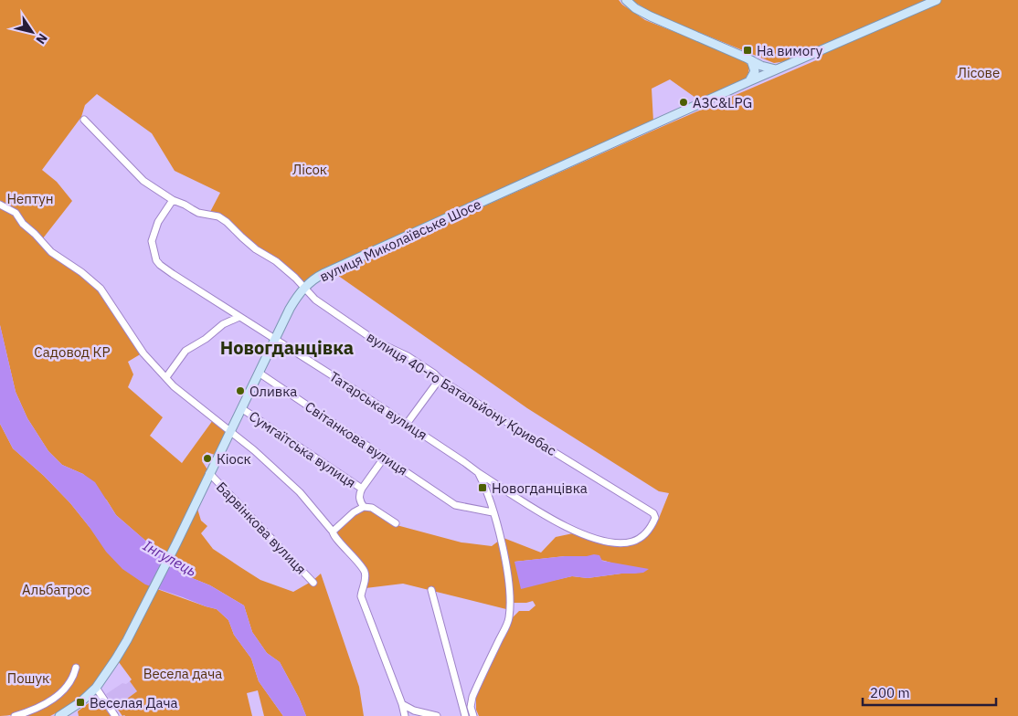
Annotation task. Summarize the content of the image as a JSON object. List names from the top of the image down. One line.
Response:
{"streets":{"main road":["вулиця Миколаївське Шосе"],"street":["вулиця 40-го Батальйону Кривбас","Татарська вулиця","Світанкова вулиця","Сумгаїтська вулиця","Барвінкова вулиця"]},"crossings":[["вулиця Миколаївське Шосе","вулиця 40-го Батальйону Кривбас"],["вулиця Миколаївське Шосе","Татарська вулиця"],["вулиця Миколаївське Шосе","Світанкова вулиця"],["вулиця Миколаївське Шосе","Сумгаїтська вулиця"],["вулиця Миколаївське Шосе","Барвінкова вулиця"],["вулиця 40-го Батальйону Кривбас","Татарська вулиця"]],"districts":["Новогданцівка"],"water":["Інгулець"],"parks":["Лісове","Лісок","Нептун","Садовод КР","Альбатрос","Весела дача","Пошук"],"places":{"transit":["На вимогу","Новогданцівка","Веселая Дача"],"other":["АЗС&LPG","Оливка","Кіоск"]},"scale_bar":"200 m","north":"bottom right"}
